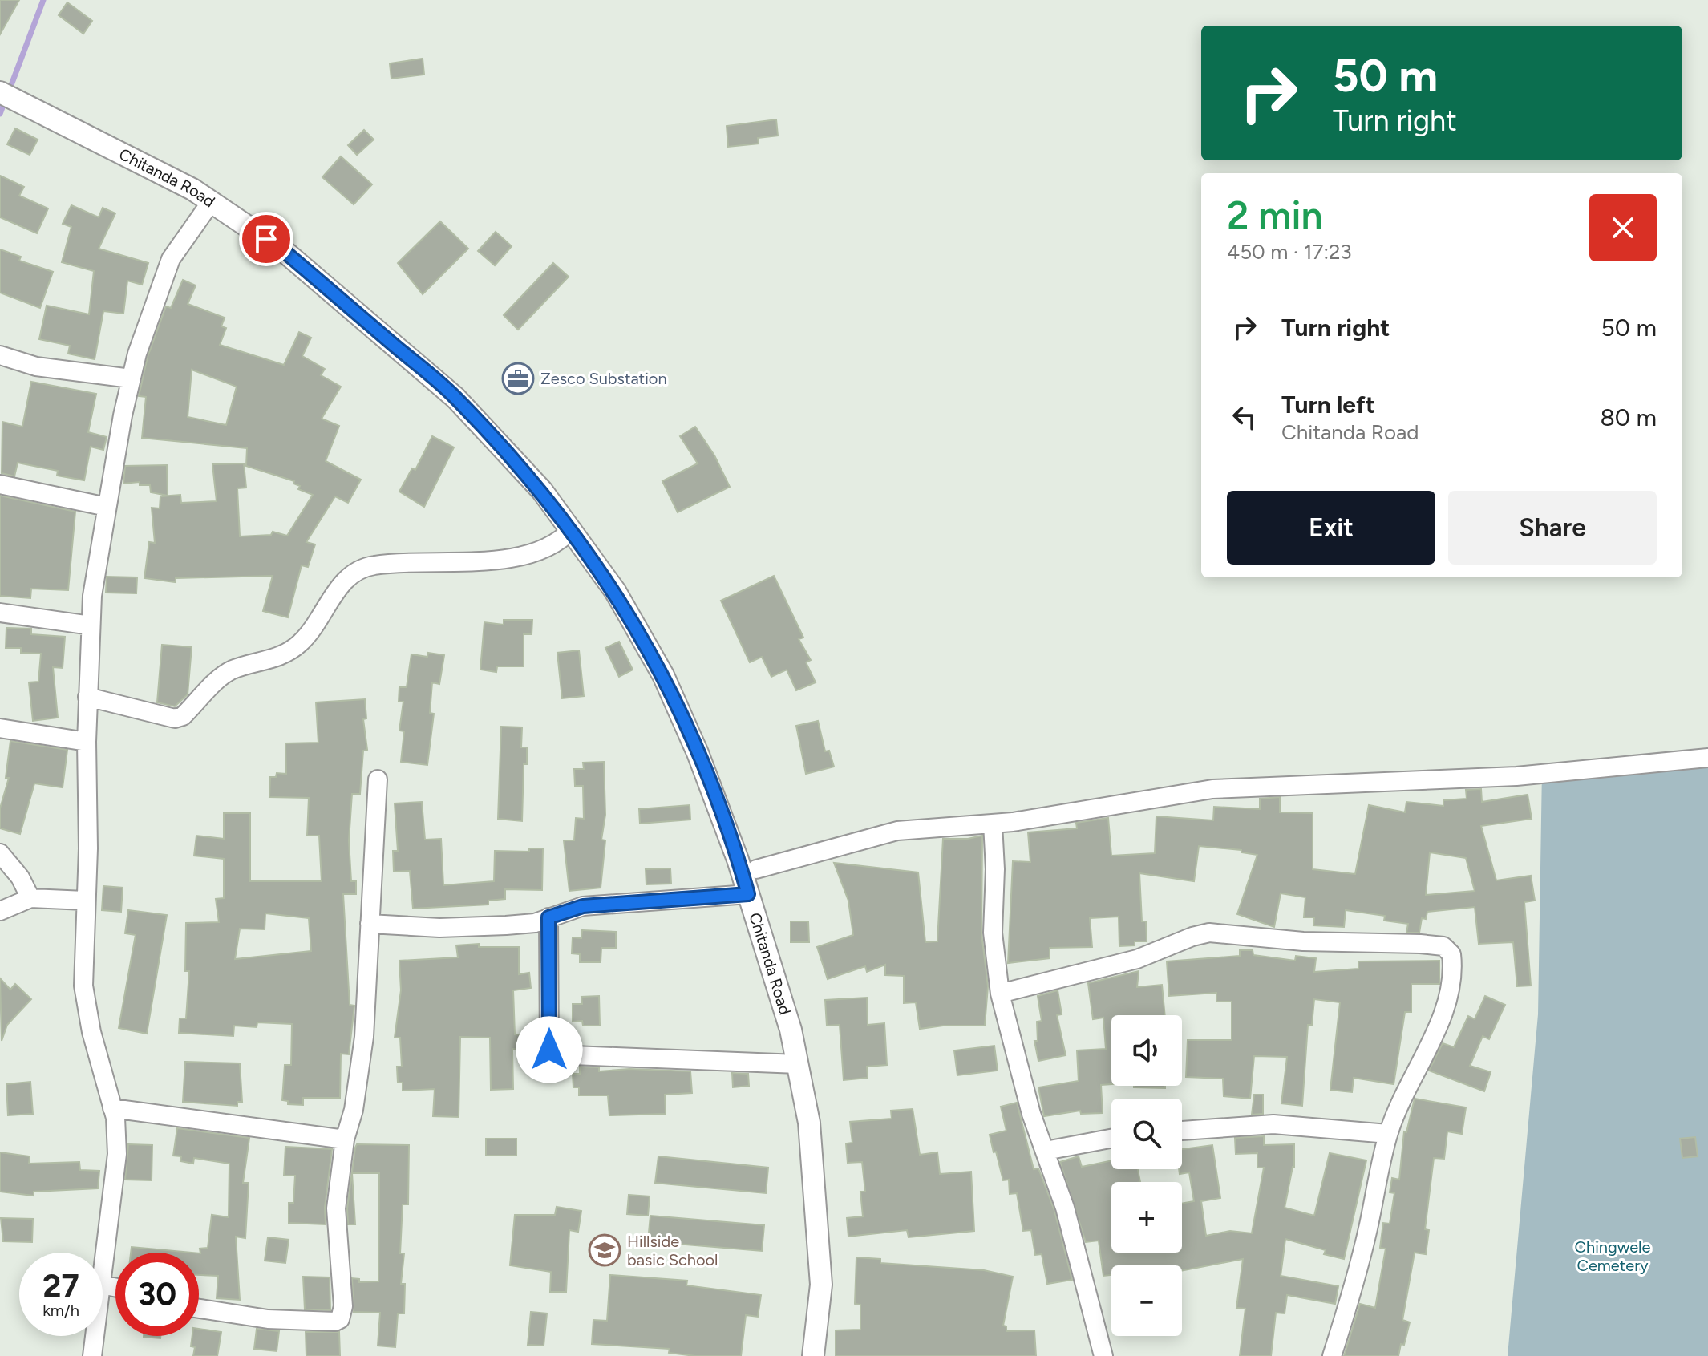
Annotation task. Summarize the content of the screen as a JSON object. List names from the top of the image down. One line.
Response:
{"streets":{"street":["Chitanda Road"]},"parks":["Chingwele Cemetery"],"places":{"office":["Zesco Substation"],"school or university":["Hillside basic School"]},"page":{"turn":["50 m","Turn right"],"heading":["2 min","450 m · 17:23"],"list":[{"name":"Turn right","value":"50 m"},{"name":"Turn left","note":"Chitanda Road","value":"80 m"}],"buttons":["Exit","Share"],"map_buttons":["+","−"],"speed":"27 km/h","limit":"30"}}
